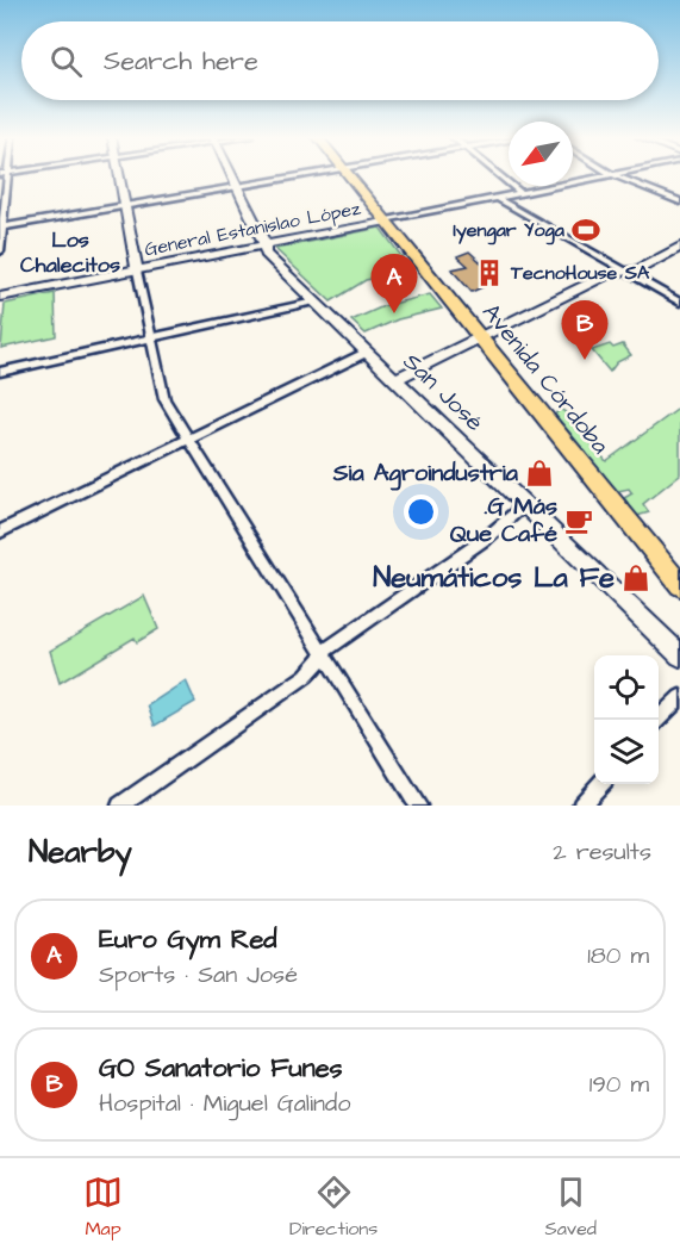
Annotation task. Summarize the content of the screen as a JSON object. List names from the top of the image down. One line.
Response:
{"streets":{"main road":["Avenida Córdoba"],"street":["General Estanislao López","San José"]},"crossings":[["General Estanislao López","Avenida Córdoba"],["General Estanislao López","San José"]],"districts":["Los Chalecitos"],"places":{"sports":["Iyengar Yoga"],"building":["TecnoHouse SA"],"shop":["Sia Agroindustria","Neumáticos La Fe"],"cafe":[".G Más Que Café"]},"north":"bottom left","page":{"search":"Search here","pins":["A","B"],"heading":["Nearby","2 results"],"list":[{"mark":"A","name":"Euro Gym Red","note":"Sports · San José","value":"180 m"},{"mark":"B","name":"GO Sanatorio Funes","note":"Hospital · Miguel Galindo","value":"190 m"}],"nav":["Map","Directions","Saved"]}}
